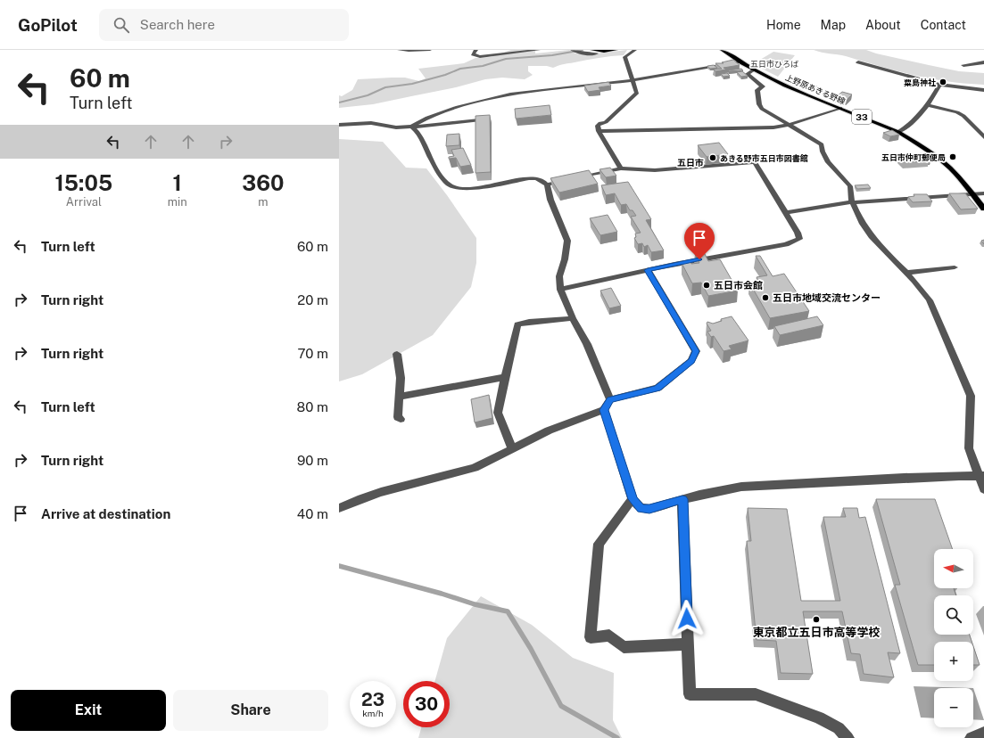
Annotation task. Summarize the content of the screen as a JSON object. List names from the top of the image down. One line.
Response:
{"streets":{"main road":["上野原あきる野線","33"]},"districts":["五日市"],"parks":["五日市ひろば"],"places":["粟島神社","五日市仲町郵便局","あきる野市五日市図書館","五日市会館","五日市地域交流センター","東京都立五日市高等学校"],"north":"left","page":{"header":"GoPilot","search":"Search here","nav":["Home","Map","About","Contact"],"turn":["60 m","Turn left"],"eta":["15:05","Arrival","1","min","360","m"],"list":[{"name":"Turn left","value":"60 m"},{"name":"Turn right","value":"20 m"},{"name":"Turn right","value":"70 m"},{"name":"Turn left","value":"80 m"},{"name":"Turn right","value":"90 m"},{"name":"Arrive at destination","value":"40 m"}],"map_buttons":["+","−"],"speed":"23 km/h","limit":"30","buttons":["Exit","Share"]}}
